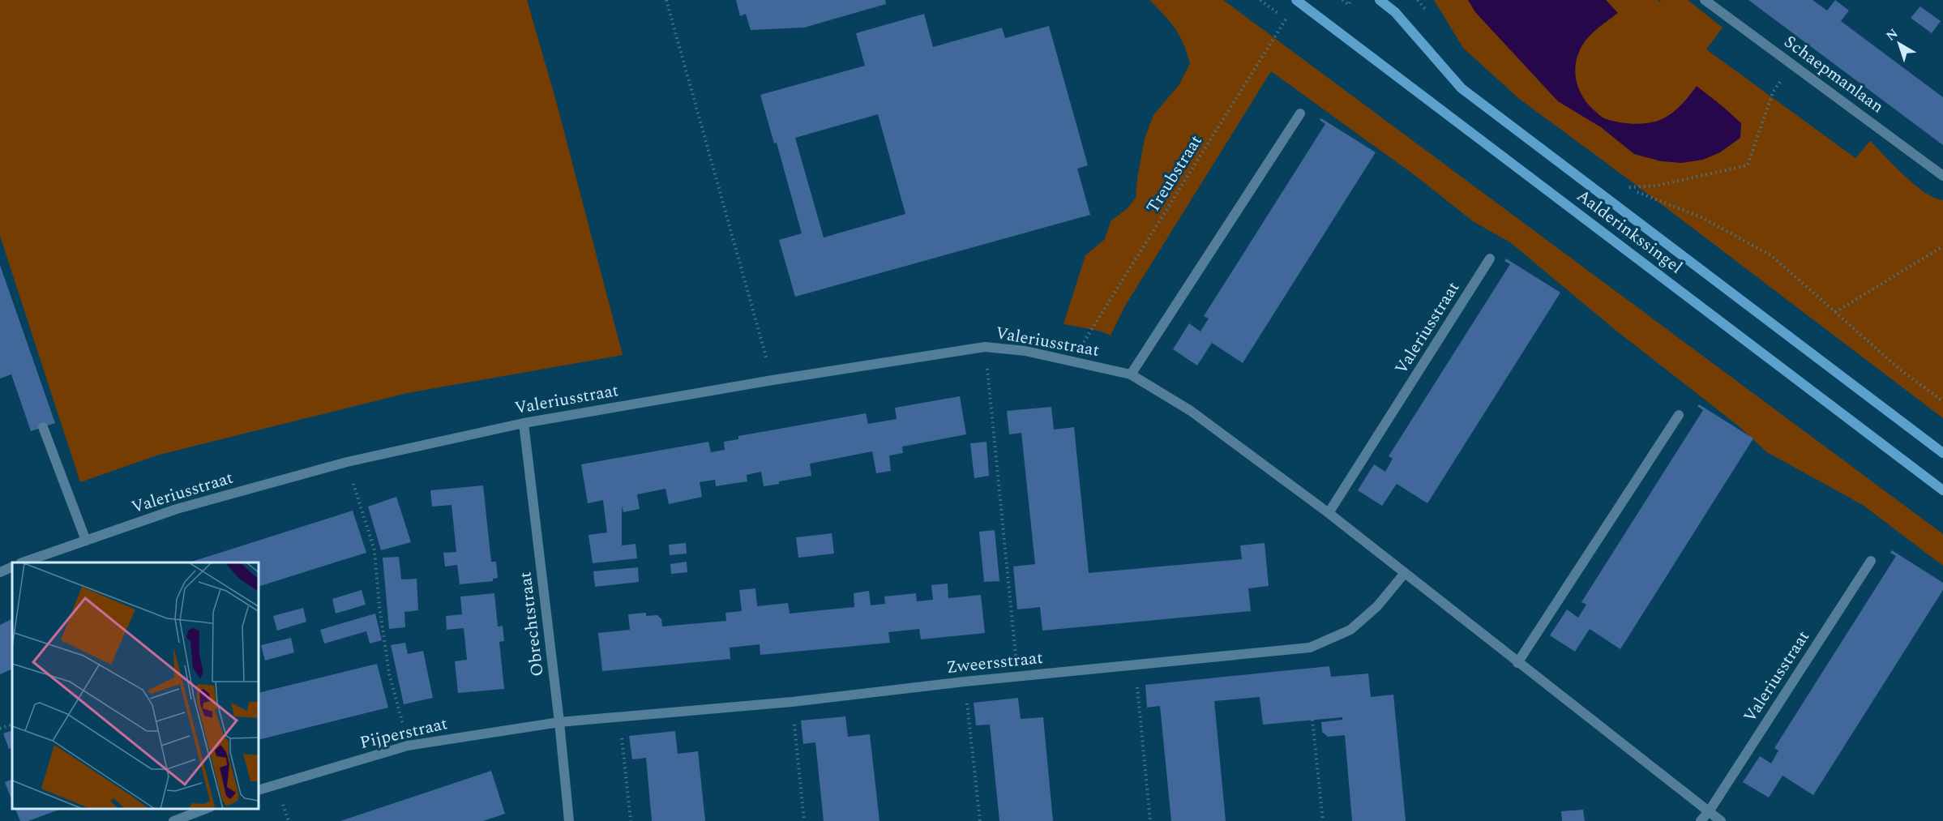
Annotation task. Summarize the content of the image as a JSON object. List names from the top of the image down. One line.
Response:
{"streets":{"main road":["Aalderinkssingel"],"street":["Schaepmanlaan","Valeriusstraat","Obrechtstraat","Zweersstraat","Pijperstraat"],"path":["Treubstraat"]},"crossings":[["Treubstraat","Aalderinkssingel"],["Treubstraat","Valeriusstraat"],["Valeriusstraat","Obrechtstraat"],["Valeriusstraat","Zweersstraat"],["Obrechtstraat","Zweersstraat"],["Obrechtstraat","Pijperstraat"],["Zweersstraat","Pijperstraat"]],"north":"top left"}
